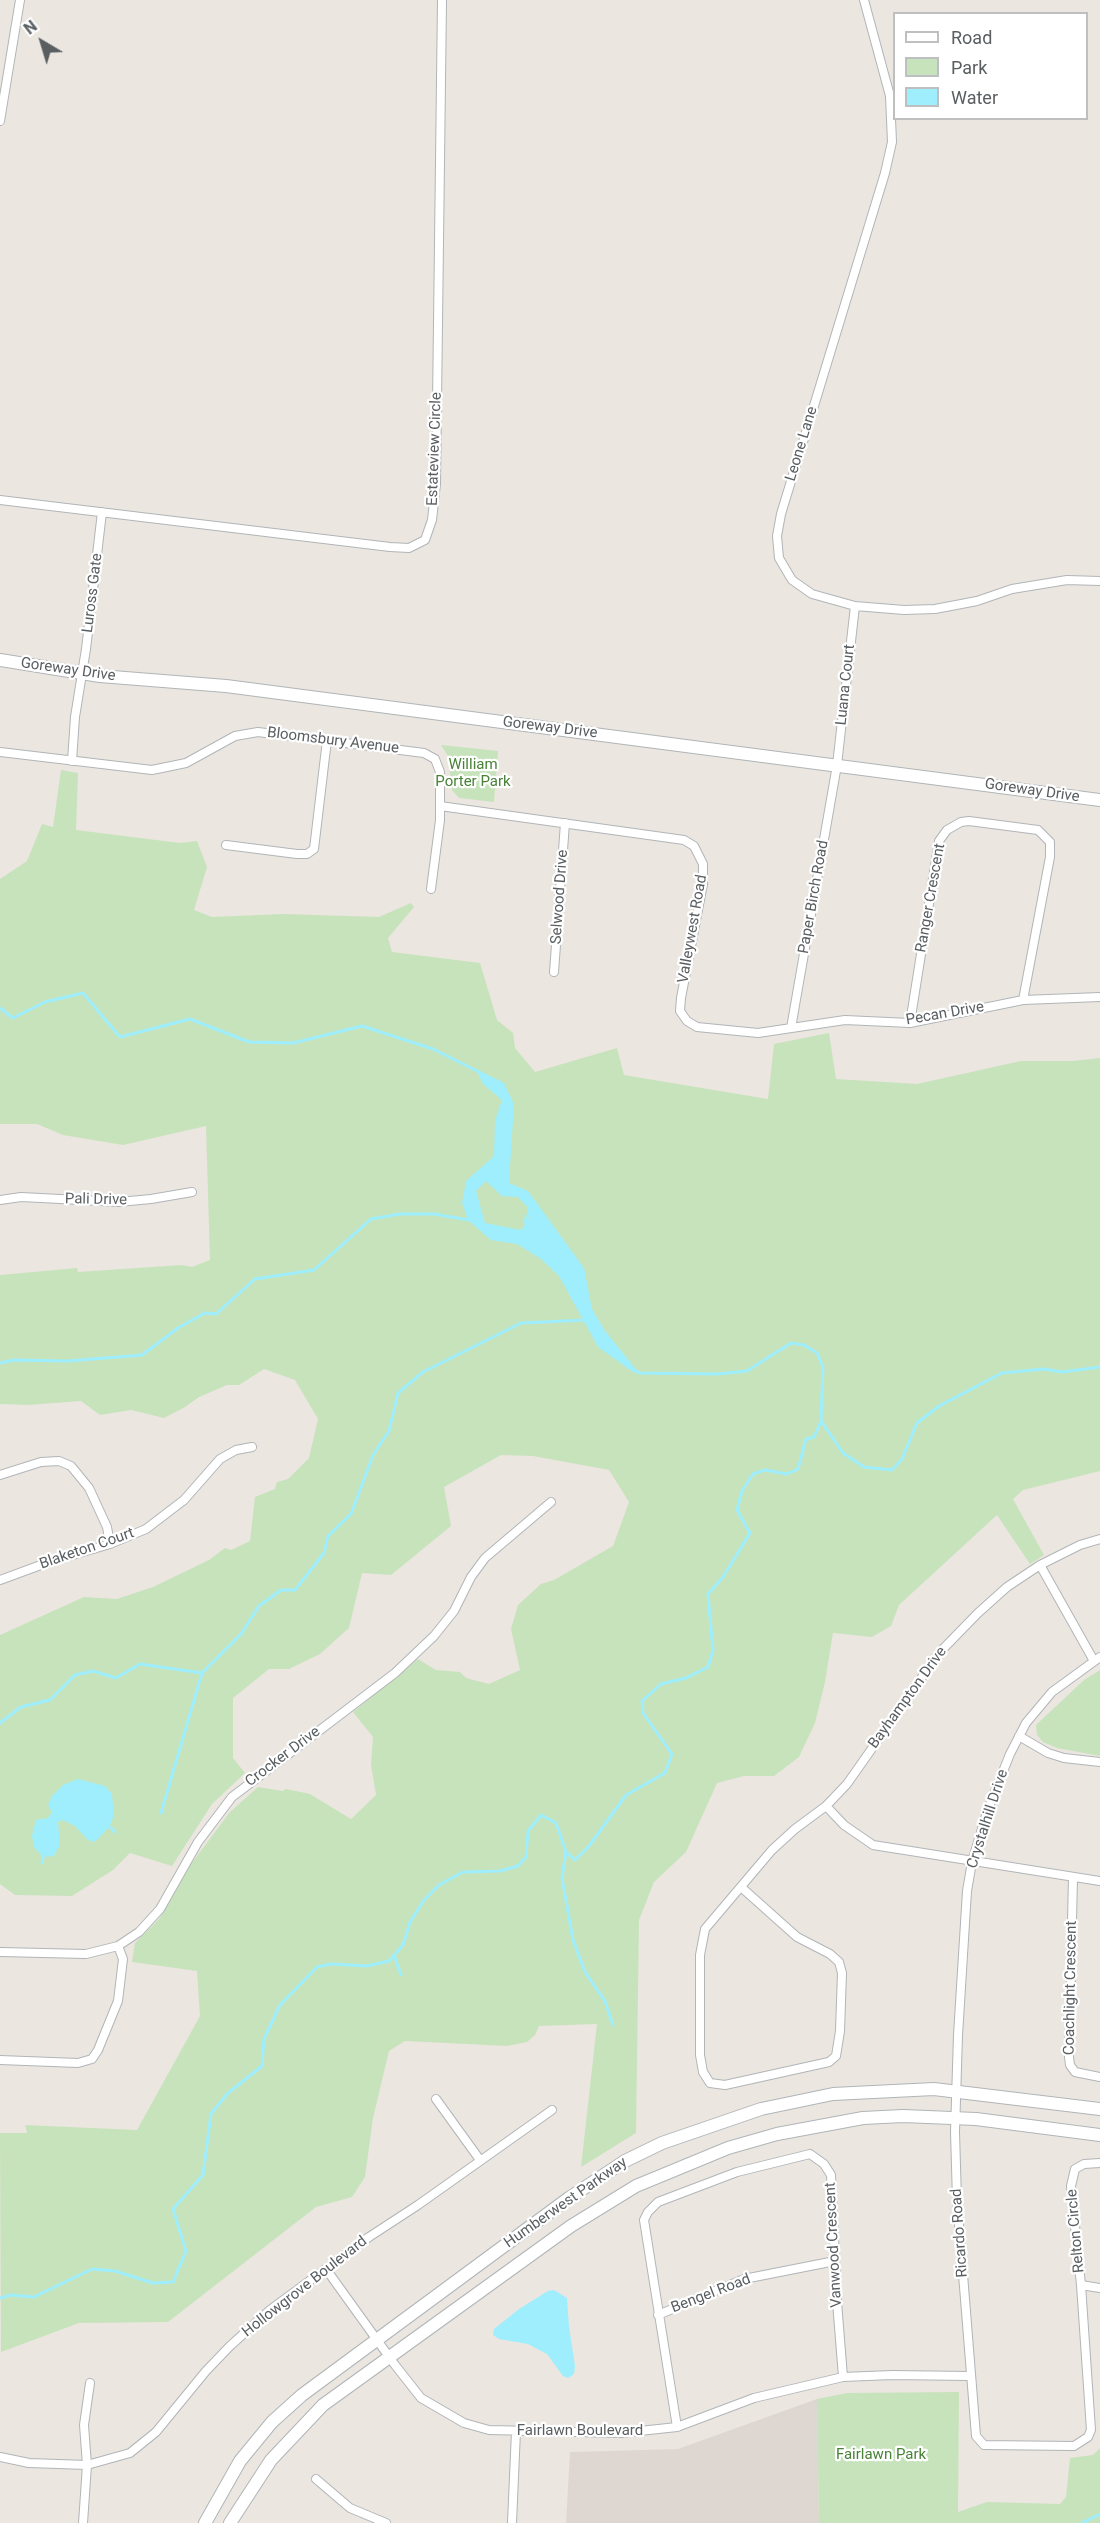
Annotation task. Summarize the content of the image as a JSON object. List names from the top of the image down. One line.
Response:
{"streets":{"main road":["Goreway Drive","Humberwest Parkway"],"street":["Leone Lane","Estateview Circle","Luross Gate","Luana Court","Bloomsbury Avenue","Selwood Drive","Paper Birch Road","Ranger Crescent","Valleywest Road","Pecan Drive","Pali Drive","Blaketon Court","Bayhampton Drive","Crocker Drive","Crystalhill Drive","Coachlight Crescent","Relton Circle","Ricardo Road","Vanwood Crescent","Hollowgrove Boulevard","Bengel Road","Fairlawn Boulevard"]},"crossings":[["Leone Lane","Luana Court"],["Estateview Circle","Luross Gate"],["Luross Gate","Goreway Drive"],["Luross Gate","Bloomsbury Avenue"],["Goreway Drive","Luana Court"],["Goreway Drive","Paper Birch Road"],["Luana Court","Paper Birch Road"],["Bloomsbury Avenue","Valleywest Road"],["Selwood Drive","Valleywest Road"],["Paper Birch Road","Valleywest Road"],["Paper Birch Road","Pecan Drive"],["Ranger Crescent","Pecan Drive"],["Valleywest Road","Pecan Drive"],["Crystalhill Drive","Humberwest Parkway"],["Crystalhill Drive","Ricardo Road"],["Humberwest Parkway","Ricardo Road"],["Humberwest Parkway","Fairlawn Boulevard"],["Relton Circle","Ricardo Road"],["Relton Circle","Fairlawn Boulevard"],["Ricardo Road","Fairlawn Boulevard"],["Vanwood Crescent","Bengel Road"],["Vanwood Crescent","Fairlawn Boulevard"],["Hollowgrove Boulevard","Fairlawn Boulevard"]],"parks":["William Porter Park","Fairlawn Park"],"legend":["Road","Park","Water"],"north":"top left"}
